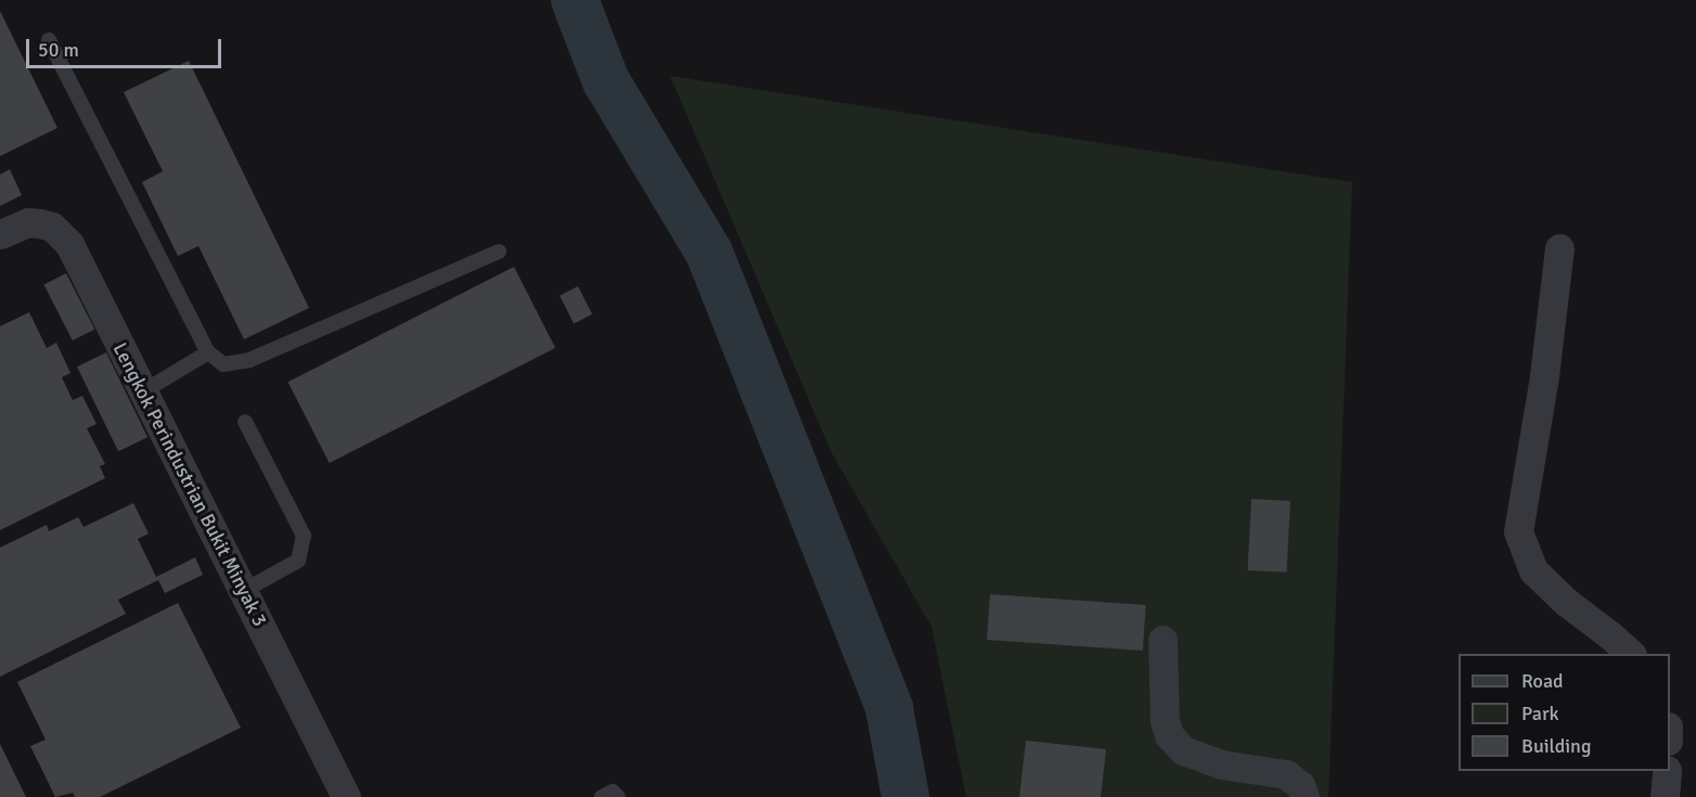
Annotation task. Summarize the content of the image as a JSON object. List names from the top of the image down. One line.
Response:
{"streets":{"street":["Lengkok Perindustrian Bukit Minyak 3"]},"legend":["Road","Park","Building"],"scale_bar":"50 m"}
